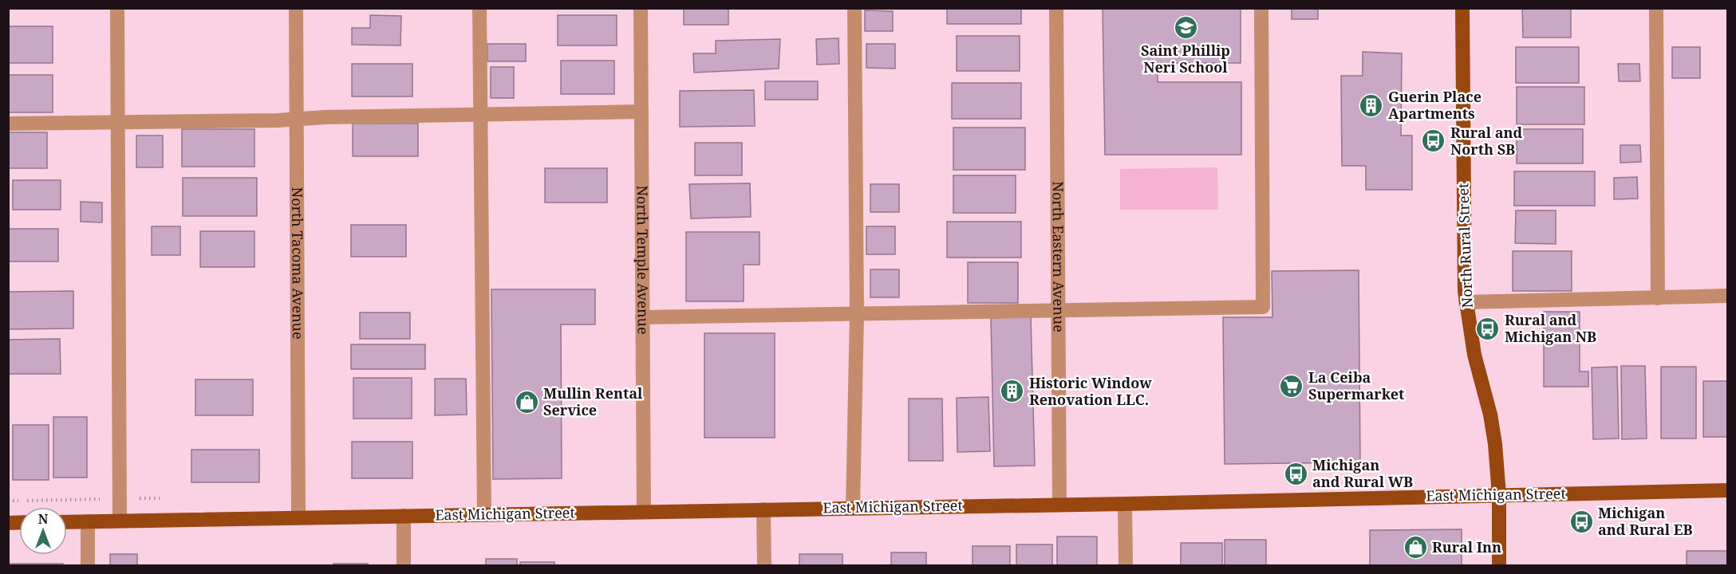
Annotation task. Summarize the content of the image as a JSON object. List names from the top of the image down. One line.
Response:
{"streets":{"main road":["North Rural Street","East Michigan Street"],"street":["North Eastern Avenue","North Temple Avenue","North Tacoma Avenue"]},"crossings":[["North Rural Street","East Michigan Street"],["North Eastern Avenue","East Michigan Street"],["North Temple Avenue","East Michigan Street"],["North Tacoma Avenue","East Michigan Street"]],"places":{"school or university":["Saint Phillip Neri School"],"building":["Guerin Place Apartments","Historic Window Renovation LLC."],"bus stop":["Rural and North SB","Rural and Michigan NB","Michigan and Rural WB","Michigan and Rural EB"],"supermarket":["La Ceiba Supermarket"],"shop":["Mullin Rental Service","Rural Inn"]},"north":"top"}
